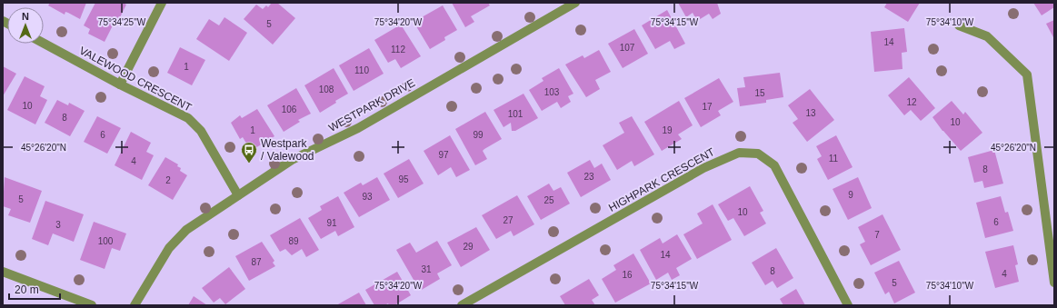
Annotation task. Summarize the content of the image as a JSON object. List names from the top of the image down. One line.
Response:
{"streets":{"street":["VALEWOOD CRESCENT","WESTPARK DRIVE","HIGHPARK CRESCENT"]},"crossings":[["VALEWOOD CRESCENT","WESTPARK DRIVE"]],"places":{"bus stop":["Westpark / Valewood"]},"house_numbers":["5","14","107","112","1","110","108","103","15","12","10","17","106","13","101","8","10","1","19","6","99","97","11","4","8","23","95","2","9","93","5","25","10","27","6","91","3","7","100","89","29","14","87","31","8","4","16","5"],"scale_bar":"20 m","north":"top","coordinates":["75°34'25\"W","75°34'20\"W","75°34'15\"W","75°34'10\"W","45°26'20\"N"]}
